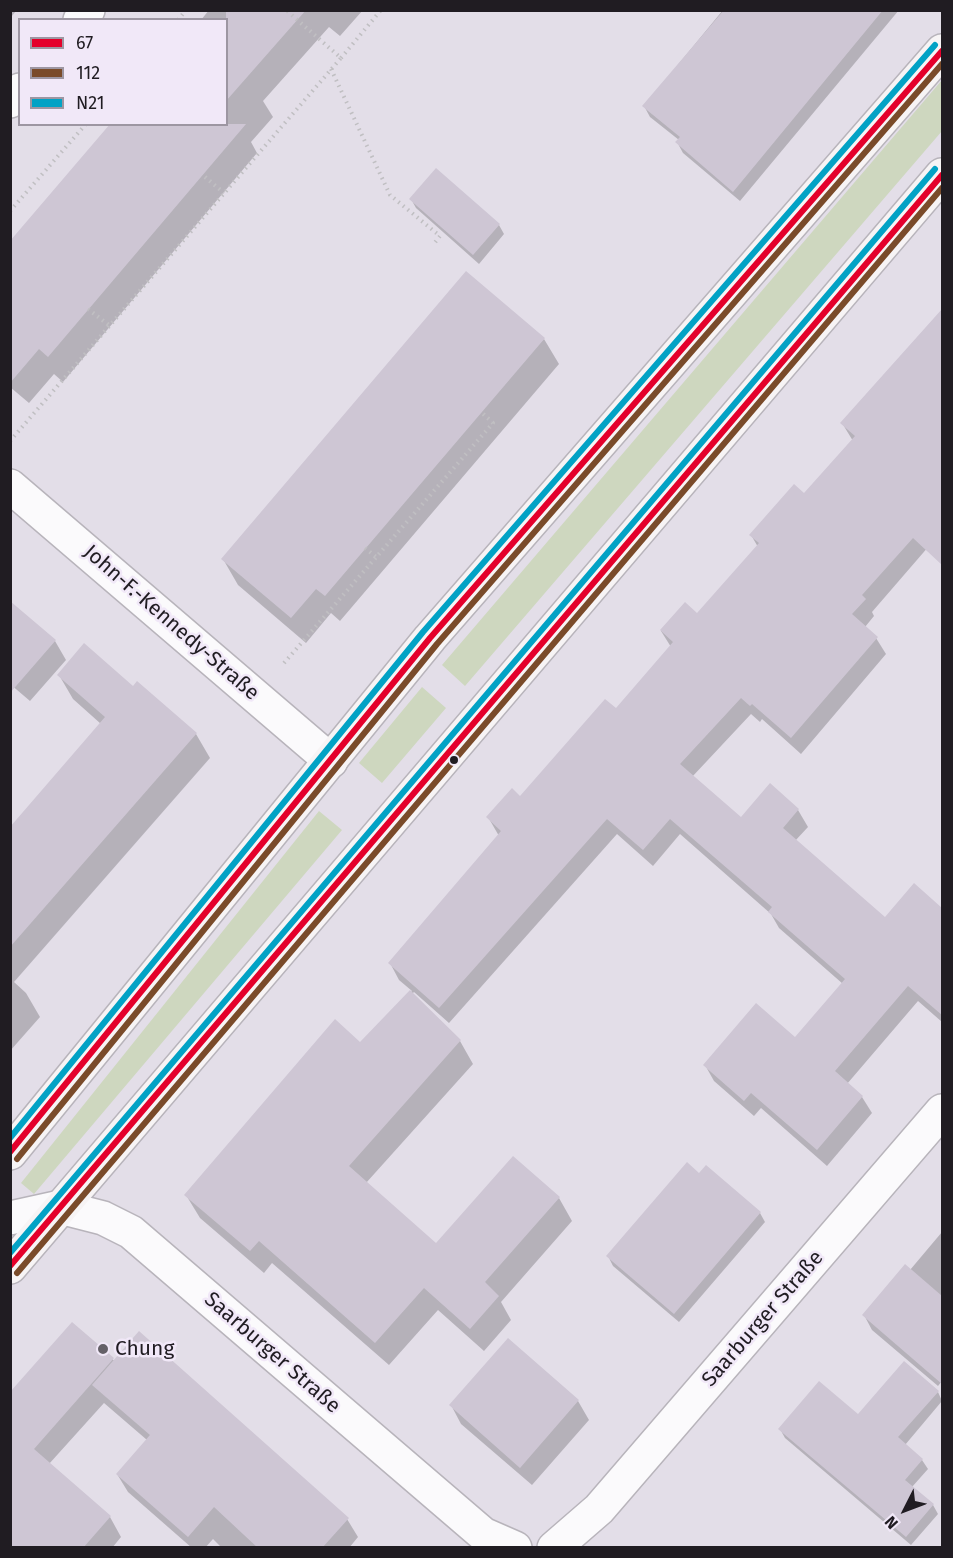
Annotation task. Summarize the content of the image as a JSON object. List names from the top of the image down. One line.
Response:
{"streets":{"street":["John-F.-Kennedy-Straße","Saarburger Straße"]},"places":["Chung"],"lines":["transit line N21","transit line 67","transit line 112"],"legend":["67","112","N21"],"north":"bottom left"}
